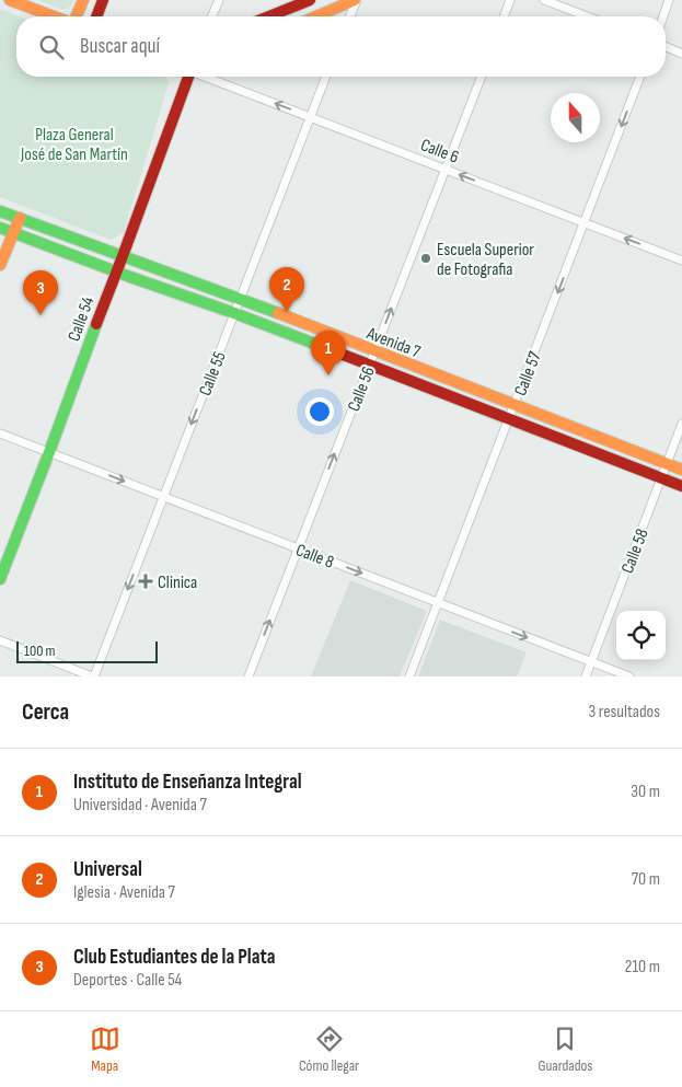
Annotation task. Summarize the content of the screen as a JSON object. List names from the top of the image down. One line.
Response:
{"streets":{"main road":["Calle 54","Avenida 7"],"street":["Calle 6","Calle 55","Calle 57","Calle 56","Calle 58","Calle 8"]},"crossings":[["Calle 6","Calle 55"],["Calle 6","Calle 57"],["Calle 6","Calle 56"],["Calle 54","Avenida 7"],["Calle 54","Calle 8"],["Avenida 7","Calle 55"],["Avenida 7","Calle 57"],["Avenida 7","Calle 56"],["Avenida 7","Calle 58"],["Calle 55","Calle 8"],["Calle 57","Calle 8"],["Calle 56","Calle 8"],["Calle 58","Calle 8"]],"one_way":["Calle 6","Calle 55","Calle 57","Calle 56","Calle 8"],"parks":["Plaza General José de San Martín"],"places":{"other":["Escuela Superior de Fotografia"],"health":["Clinica"]},"scale_bar":"100 m","north":"top","page":{"search":"Buscar aquí","pins":["2","3","1"],"scale":"100 m","heading":["Cerca","3 resultados"],"list":[{"mark":"1","name":"Instituto de Enseñanza Integral","note":"Universidad · Avenida 7","value":"30 m"},{"mark":"2","name":"Universal","note":"Iglesia · Avenida 7","value":"70 m"},{"mark":"3","name":"Club Estudiantes de la Plata","note":"Deportes · Calle 54","value":"210 m"}],"nav":["Mapa","Cómo llegar","Guardados"]}}
